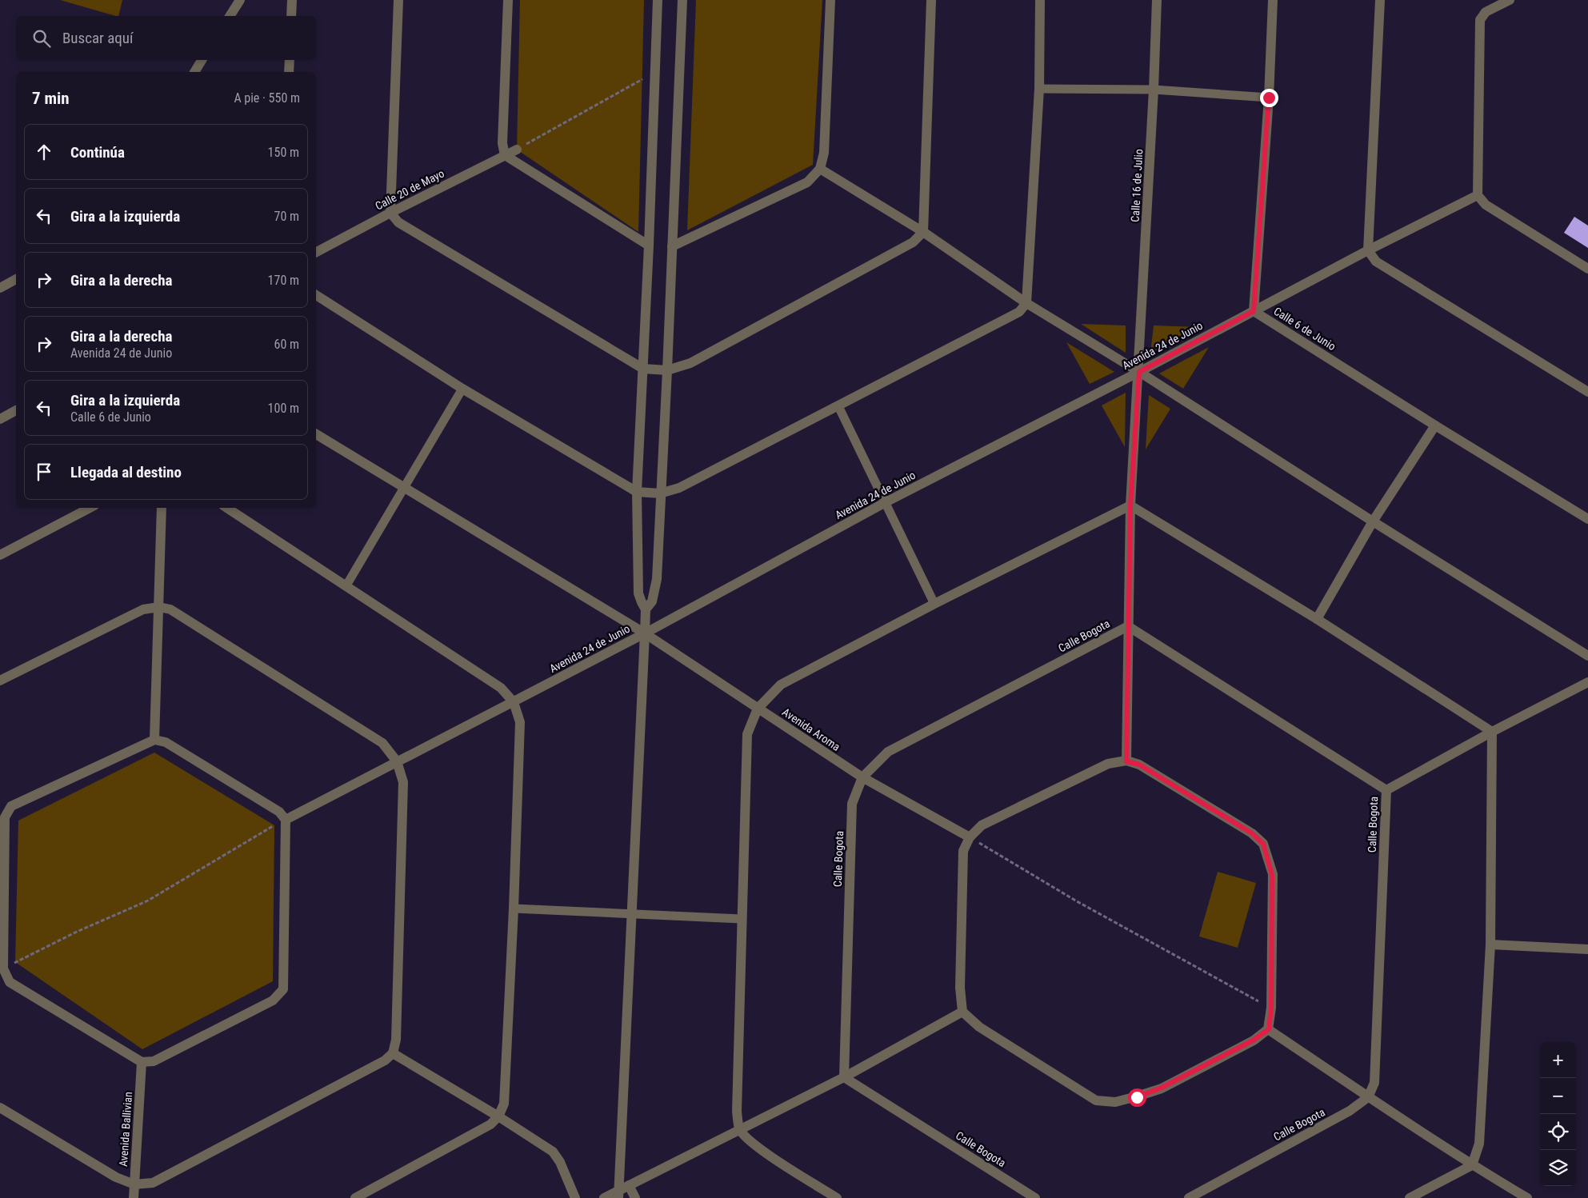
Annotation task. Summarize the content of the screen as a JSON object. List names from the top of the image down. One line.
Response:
{"streets":{"street":["Calle 16 de Julio","Calle 20 de Mayo","Calle 6 de Junio","Avenida 24 de Junio","Calle Bogota","Avenida Aroma","Avenida Ballivian"]},"crossings":[["Calle 16 de Julio","Avenida 24 de Junio"],["Calle 16 de Julio","Calle Bogota"],["Calle 6 de Junio","Avenida 24 de Junio"],["Avenida 24 de Junio","Avenida Aroma"],["Calle Bogota","Avenida Aroma"]],"page":{"search":"Buscar aquí","heading":["7 min","A pie · 550 m"],"list":[["Continúa","150 m"],["Gira a la izquierda","70 m"],["Gira a la derecha","170 m"],["Gira a la derecha","Avenida 24 de Junio","60 m"],["Gira a la izquierda","Calle 6 de Junio","100 m"],"Llegada al destino"],"map_buttons":["+","−"]}}
